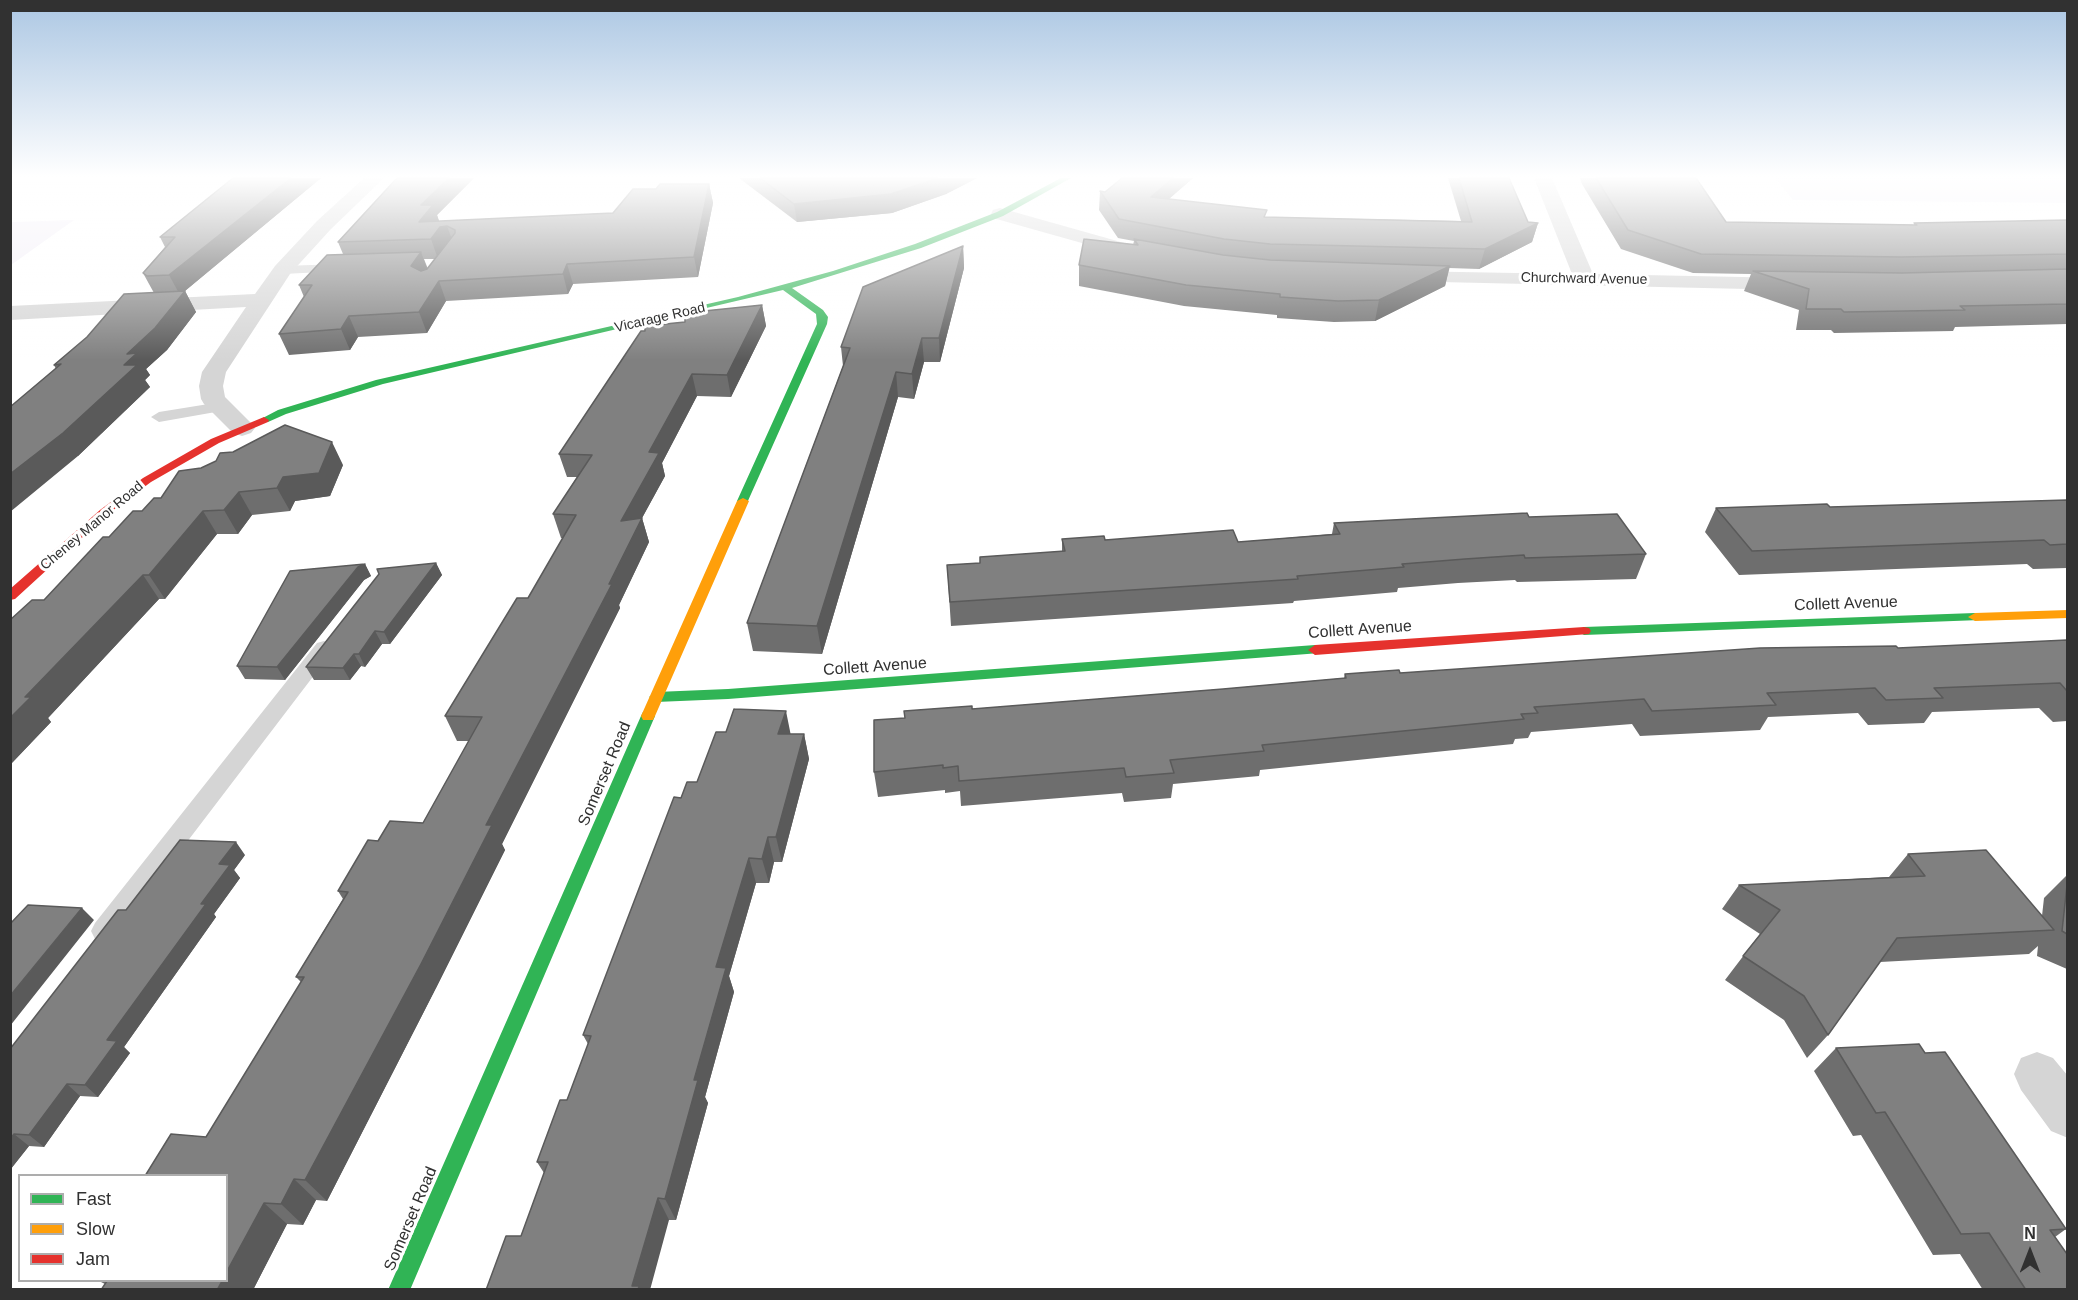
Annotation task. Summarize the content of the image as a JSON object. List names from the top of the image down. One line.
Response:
{"streets":{"street":["Churchward Avenue","Vicarage Road","Cheney Manor Road","Collett Avenue","Somerset Road"]},"crossings":[["Vicarage Road","Cheney Manor Road"],["Vicarage Road","Somerset Road"],["Collett Avenue","Somerset Road"]],"legend":["Fast","Slow","Jam"],"north":"top"}
